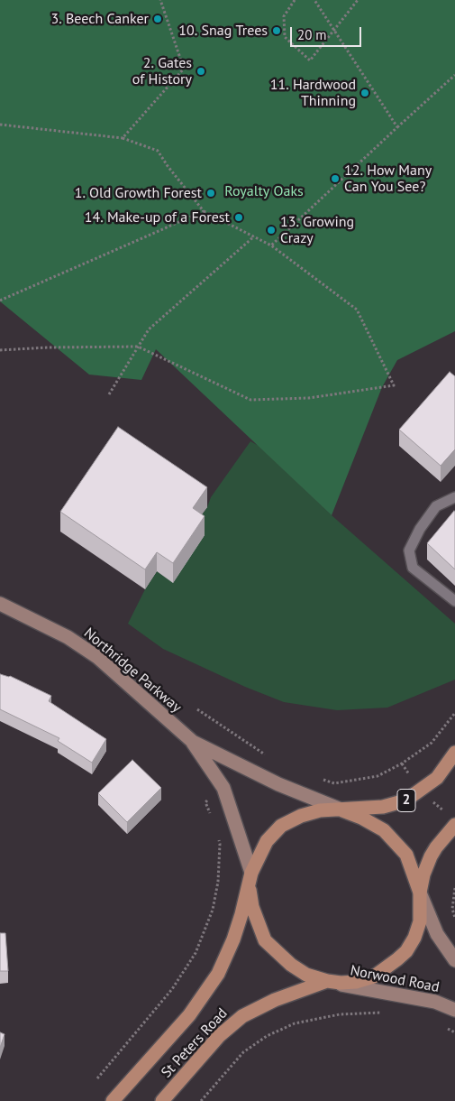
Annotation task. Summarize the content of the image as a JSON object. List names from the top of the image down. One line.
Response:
{"streets":{"main road":["2","St Peters Road"],"street":["Northridge Parkway","Norwood Road"]},"crossings":[["Northridge Parkway","2"],["Northridge Parkway","St Peters Road"],["Norwood Road","St Peters Road"]],"parks":["Royalty Oaks"],"places":["3. Beech Canker","10. Snag Trees","2. Gates of History","11. Hardwood Thinning","12. How Many Can You See?","1. Old Growth Forest","14. Make-up of a Forest","13. Growing Crazy"],"scale_bar":"20 m"}
